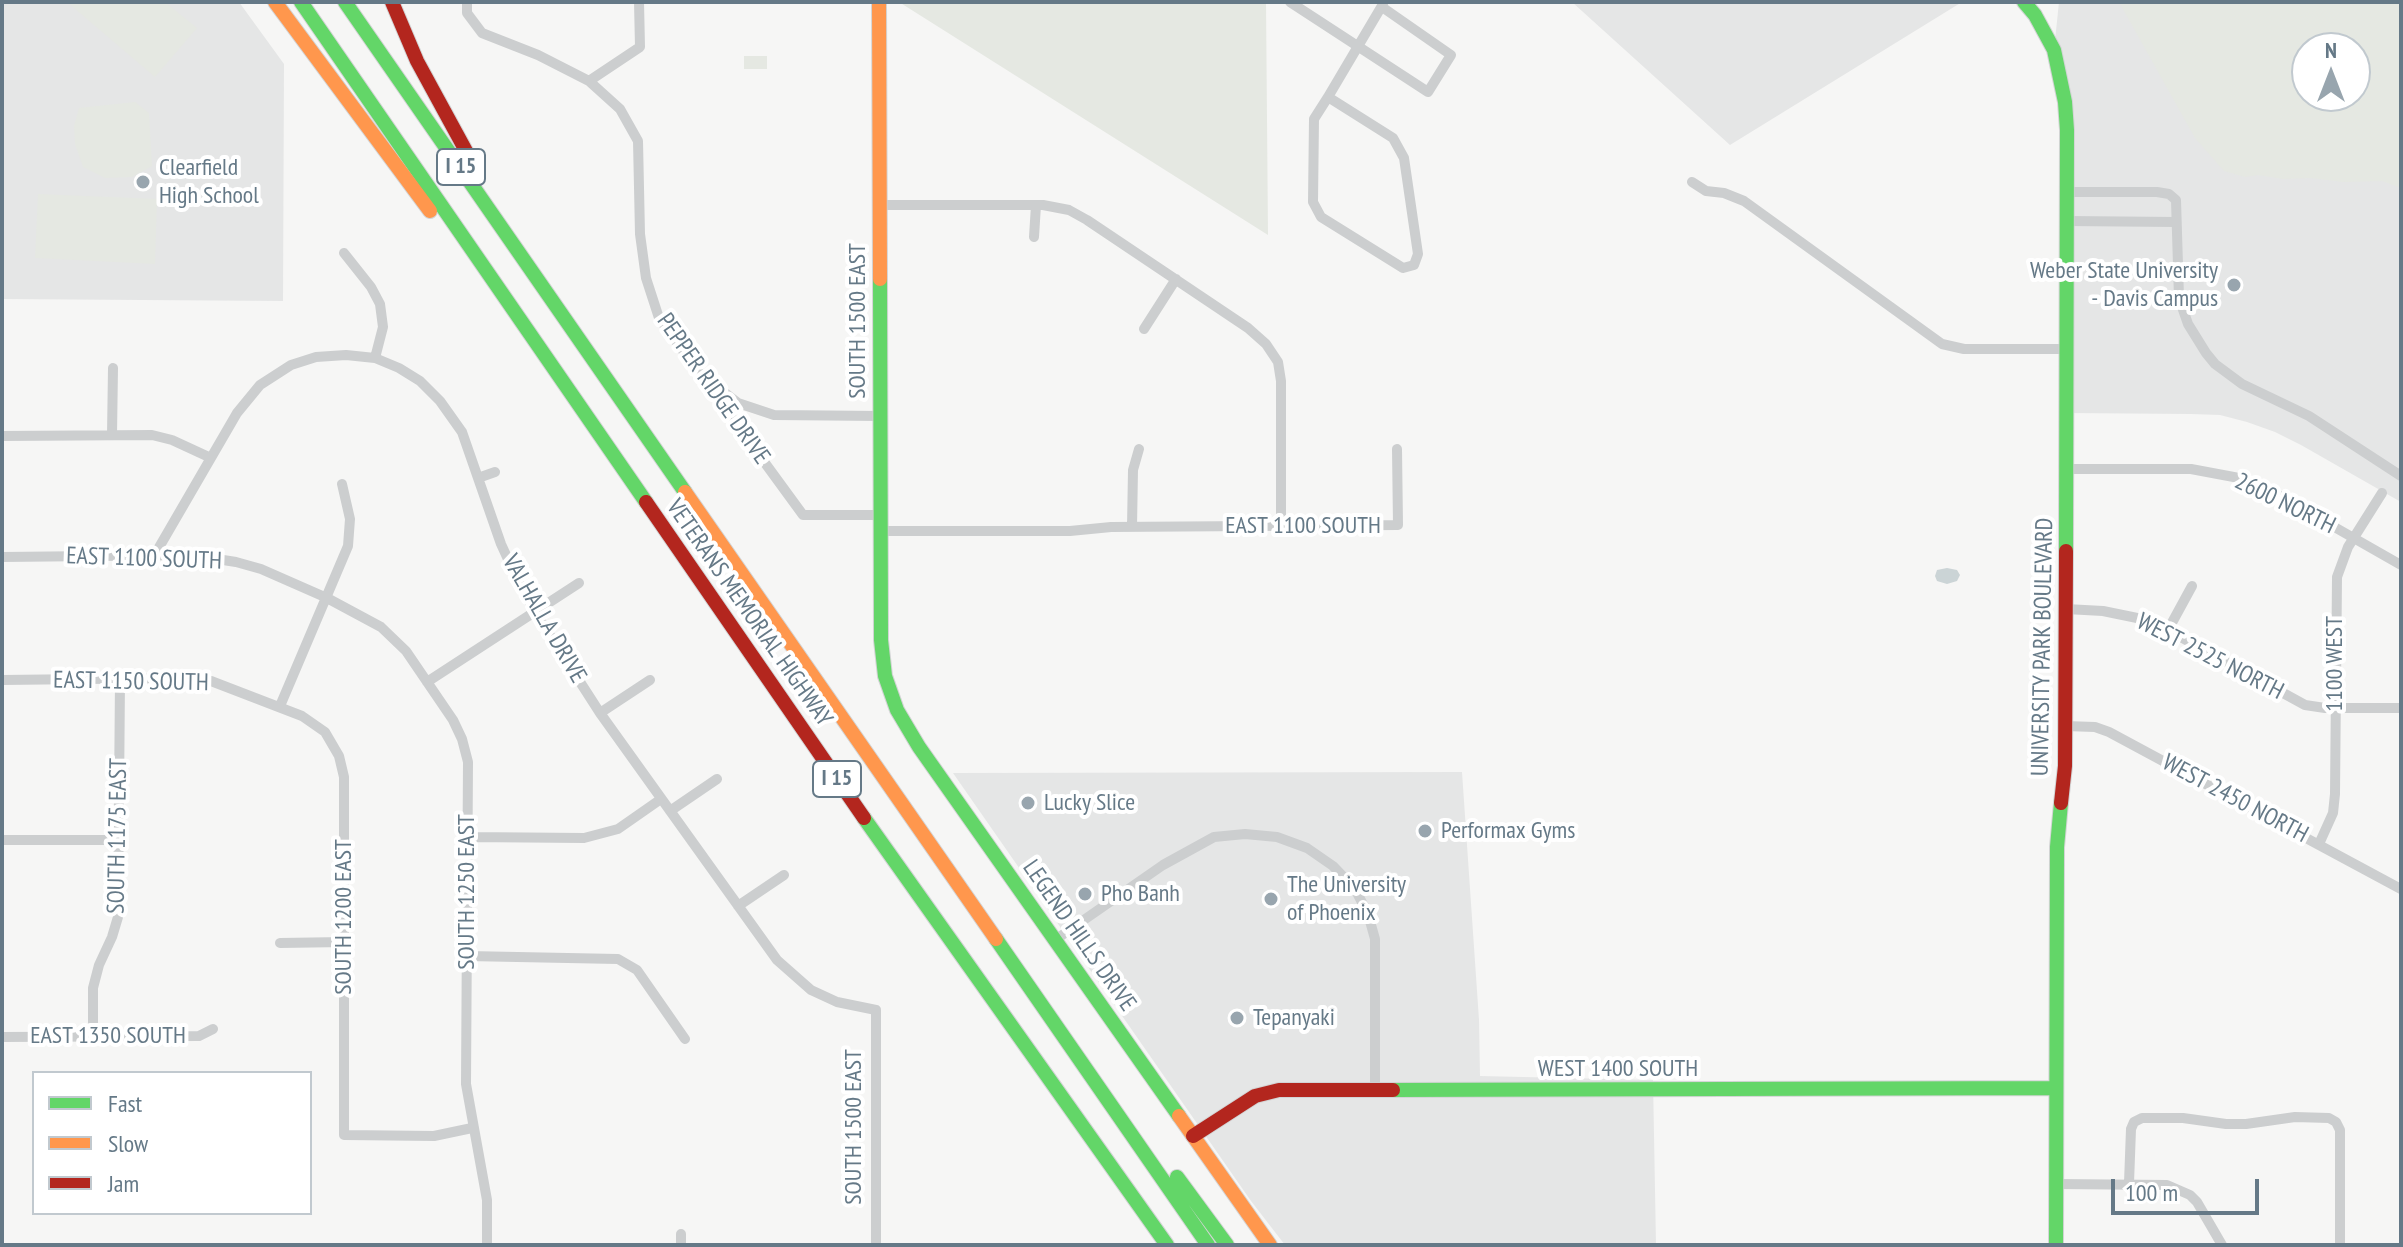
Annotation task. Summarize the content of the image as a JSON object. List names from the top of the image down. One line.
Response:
{"streets":{"main road":["I 15","SOUTH 1500 EAST","VETERANS MEMORIAL HIGHWAY","UNIVERSITY PARK BOULEVARD","LEGEND HILLS DRIVE","WEST 1400 SOUTH"],"street":["PEPPER RIDGE DRIVE","2600 NORTH","EAST 1100 SOUTH","VALHALLA DRIVE","WEST 2525 NORTH","1100 WEST","EAST 1150 SOUTH","WEST 2450 NORTH","SOUTH 1175 EAST","SOUTH 1250 EAST","SOUTH 1200 EAST","EAST 1350 SOUTH"]},"crossings":[["SOUTH 1500 EAST","PEPPER RIDGE DRIVE"],["SOUTH 1500 EAST","EAST 1100 SOUTH"],["SOUTH 1500 EAST","VALHALLA DRIVE"],["SOUTH 1500 EAST","LEGEND HILLS DRIVE"],["2600 NORTH","UNIVERSITY PARK BOULEVARD"],["2600 NORTH","1100 WEST"],["EAST 1100 SOUTH","SOUTH 1250 EAST"],["UNIVERSITY PARK BOULEVARD","WEST 2525 NORTH"],["UNIVERSITY PARK BOULEVARD","WEST 2450 NORTH"],["UNIVERSITY PARK BOULEVARD","WEST 1400 SOUTH"],["WEST 2525 NORTH","1100 WEST"],["1100 WEST","WEST 2450 NORTH"],["EAST 1150 SOUTH","SOUTH 1175 EAST"],["EAST 1150 SOUTH","SOUTH 1200 EAST"],["SOUTH 1175 EAST","EAST 1350 SOUTH"],["SOUTH 1250 EAST","SOUTH 1200 EAST"],["LEGEND HILLS DRIVE","WEST 1400 SOUTH"]],"places":["Clearfield High School","Weber State University - Davis Campus","Lucky Slice","Performax Gyms","Pho Banh","The University of Phoenix","Tepanyaki"],"legend":["Fast","Slow","Jam"],"scale_bar":"100 m","north":"top"}
